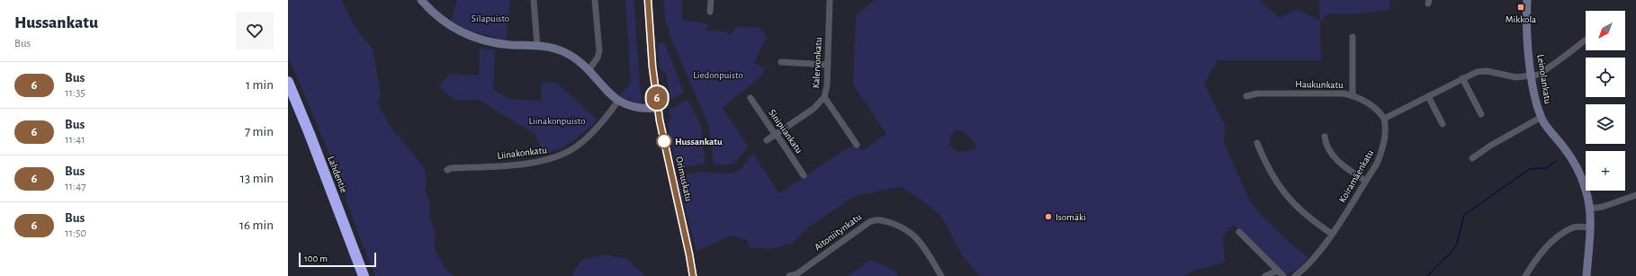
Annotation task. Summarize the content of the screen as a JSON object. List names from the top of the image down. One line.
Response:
{"streets":{"highway":["Lahdentie"],"street":["Kalervonkatu","Leinolankatu","Haukunkatu","Sinipiiankatu","Liinakonkatu","Koiramäenkatu","Orimuskatu","Aitoniitynkatu"]},"crossings":[["Kalervonkatu","Sinipiiankatu"],["Haukunkatu","Koiramäenkatu"]],"parks":["Silapuisto","Liedonpuisto","Liinakonpuisto"],"places":{"transit":["Mikkola"],"other":["Hussankatu","Isomäki"]},"lines":["bus line 6"],"scale_bar":"100 m","north":"bottom left","page":{"heading":["Hussankatu","Bus"],"on_map":"6","map_buttons":"+","list":[{"mark":"6","name":"Bus","note":"11:35","value":"1 min"},{"mark":"6","name":"Bus","note":"11:41","value":"7 min"},{"mark":"6","name":"Bus","note":"11:47","value":"13 min"},{"mark":"6","name":"Bus","note":"11:50","value":"16 min"}],"scale":"100 m"}}
